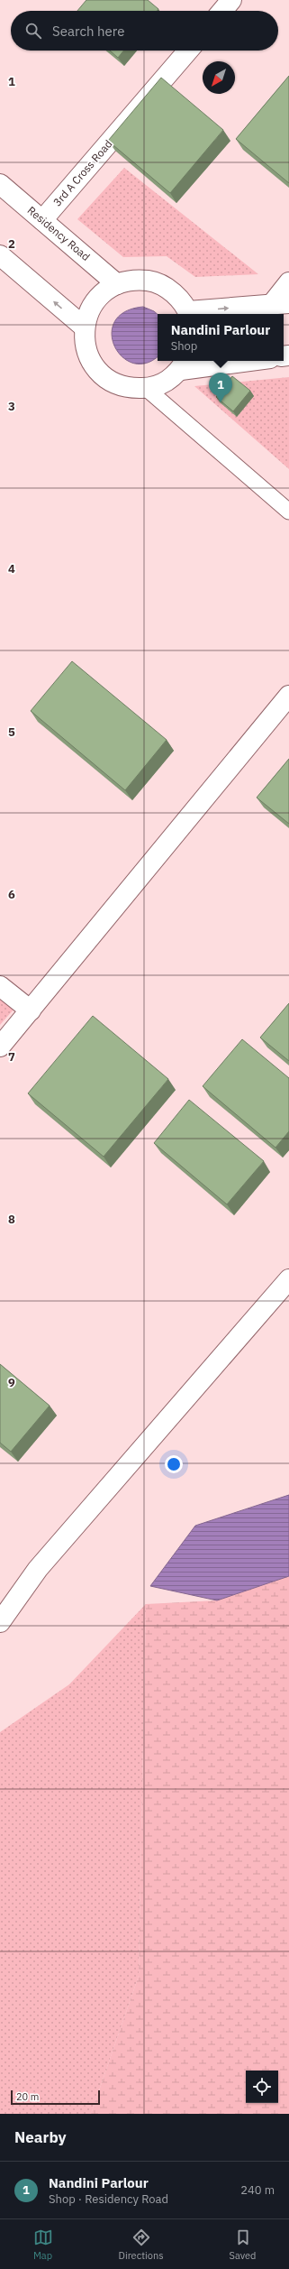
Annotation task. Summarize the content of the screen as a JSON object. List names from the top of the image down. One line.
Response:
{"streets":{"street":["3rd A Cross Road","Residency Road"]},"crossings":[["3rd A Cross Road","Residency Road"]],"scale_bar":"20 m","north":"bottom left","page":{"search":"Search here","popup":["Nandini Parlour","Shop"],"pins":"1","scale":"20 m","heading":"Nearby","list":[{"mark":"1","name":"Nandini Parlour","note":"Shop · Residency Road","value":"240 m"}],"nav":["Map","Directions","Saved"]},"grid":{"rows":["1","2","3","4","5","6","7","8","9"]}}
